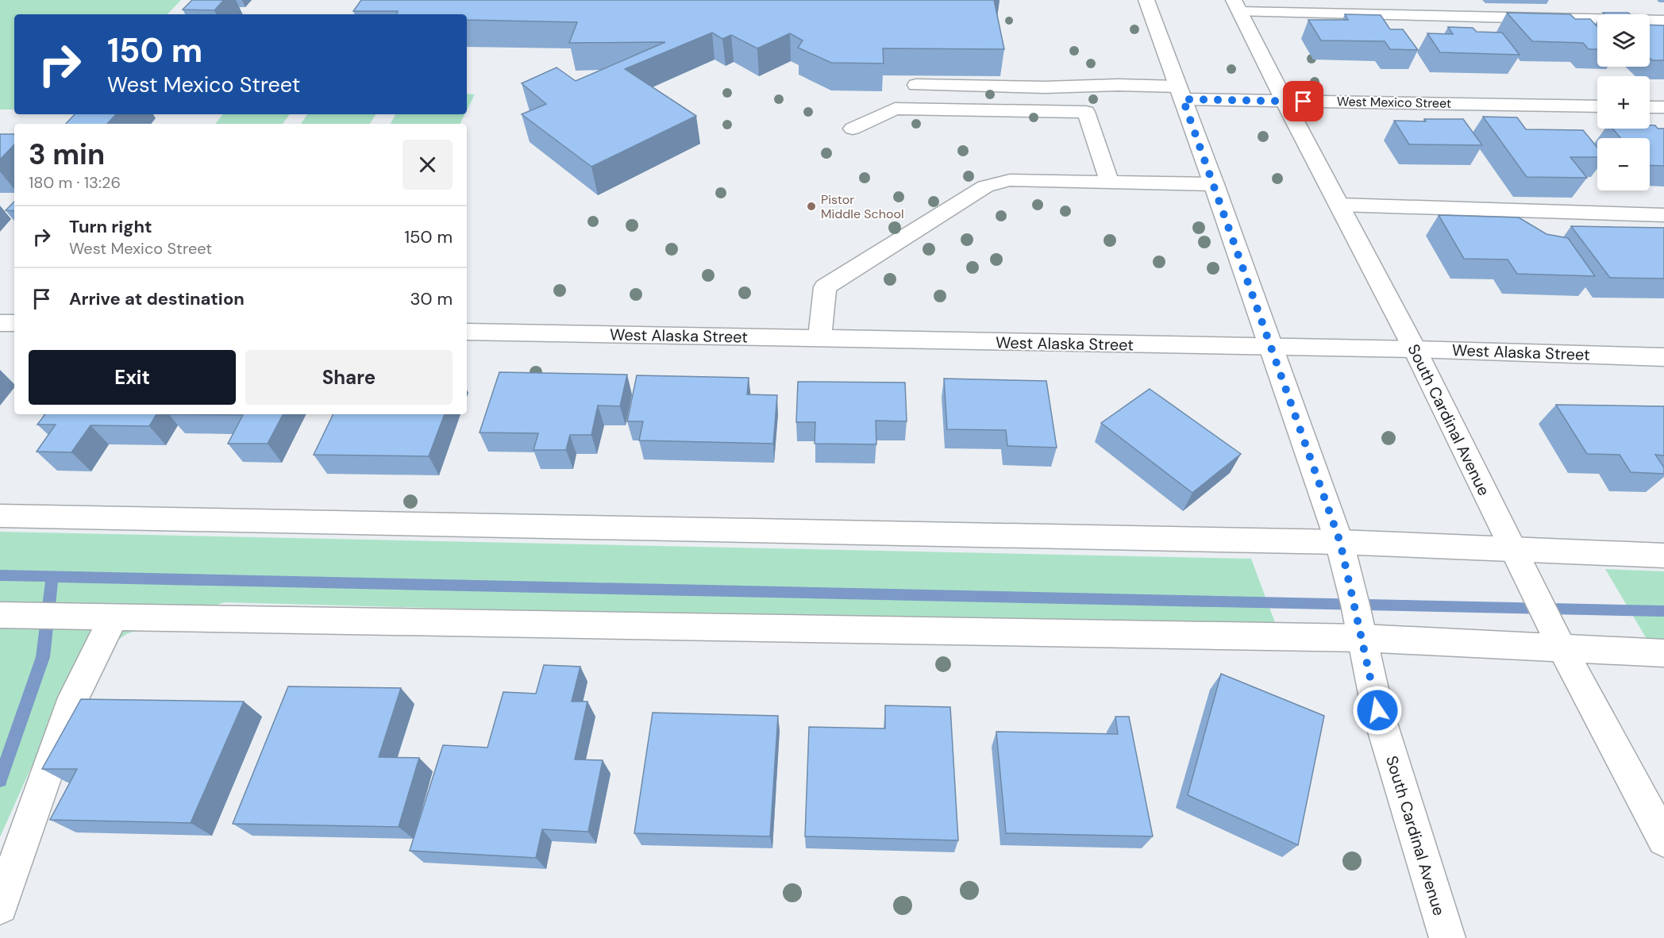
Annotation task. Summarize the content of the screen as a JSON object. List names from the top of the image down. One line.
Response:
{"streets":{"main road":["West Mexico Street","West Alaska Street","South Cardinal Avenue"]},"crossings":[["West Mexico Street","South Cardinal Avenue"],["West Alaska Street","South Cardinal Avenue"]],"places":["Pistor Middle School"],"page":{"map_buttons":["+","−"],"turn":["150 m","West Mexico Street"],"heading":["3 min","180 m · 13:26"],"list":[{"name":"Turn right","note":"West Mexico Street","value":"150 m"},{"name":"Arrive at destination","value":"30 m"}],"buttons":["Exit","Share"]}}
